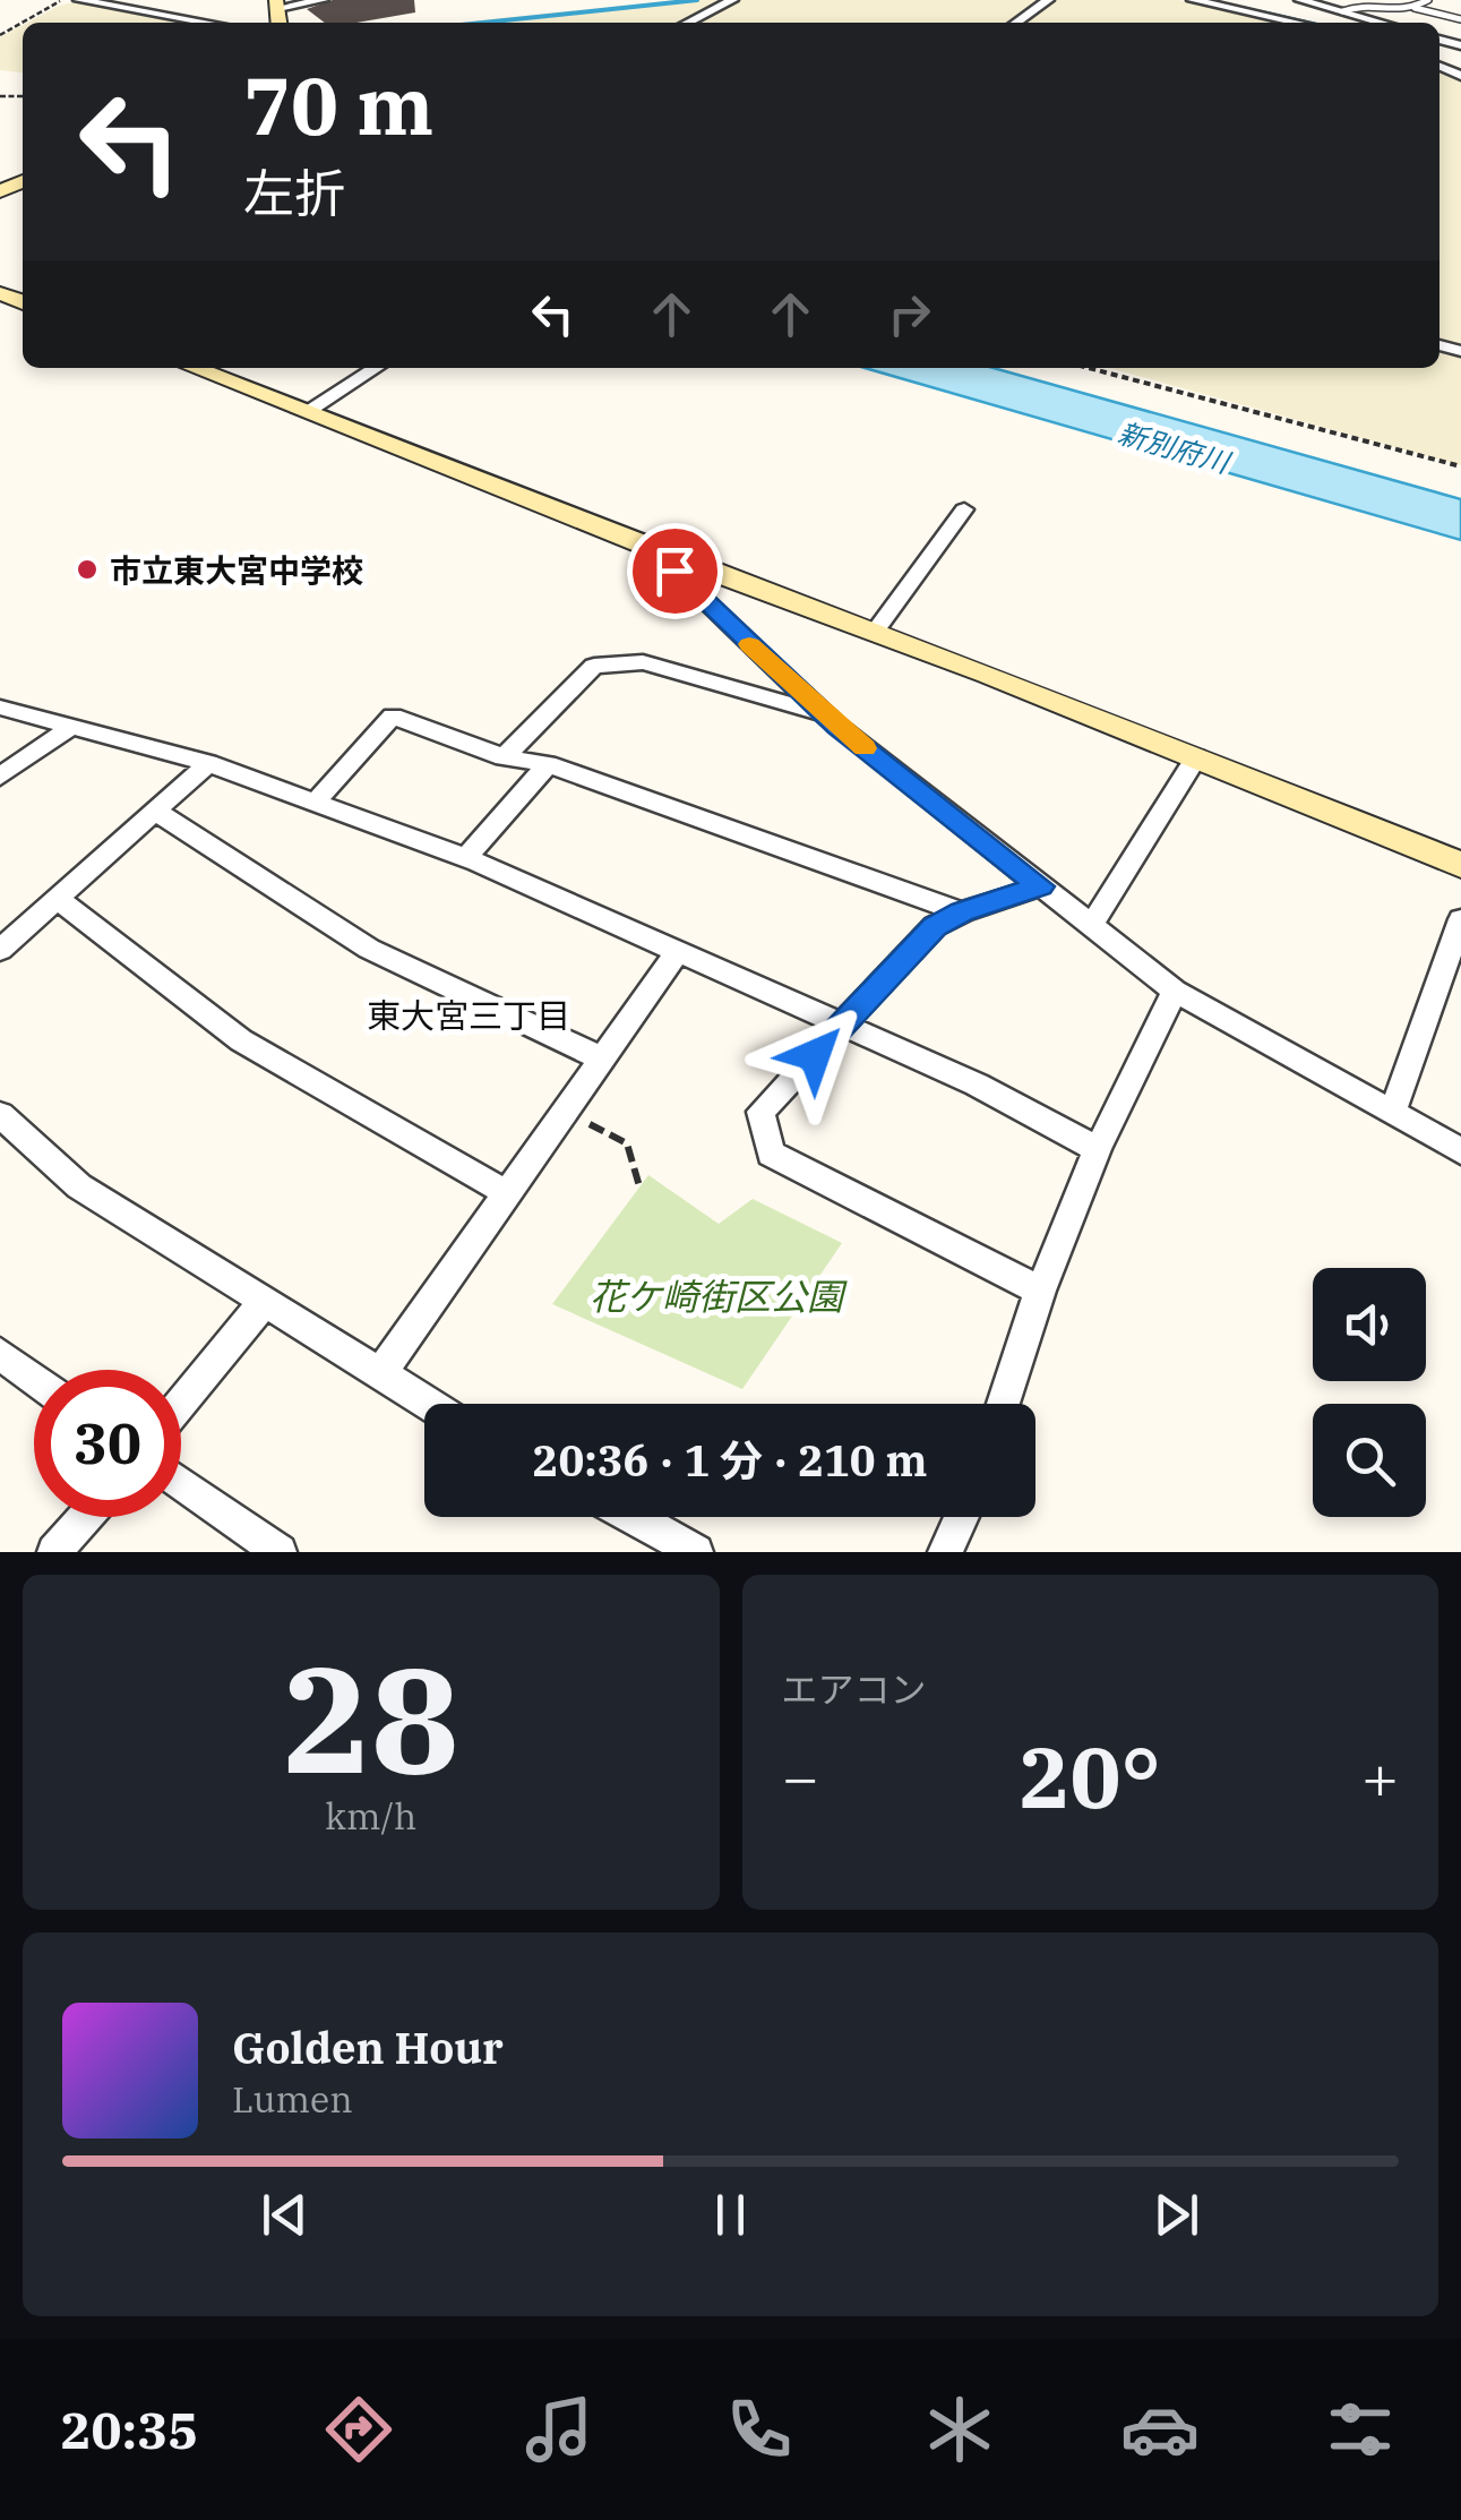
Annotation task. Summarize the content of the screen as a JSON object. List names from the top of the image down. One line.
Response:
{"districts":["東大宮三丁目"],"water":["新別府川"],"parks":["花ケ崎街区公園"],"places":["市立東大宮中学校"],"page":{"turn":["70 m","左折"],"limit":"30","trip":"20:36 · 1 分 · 210 m","tile":[["28","km/h"],"エアコン"],"heat":["−","20°","+"],"song":["Golden Hour","Lumen"],"tabs":"20:35"}}
